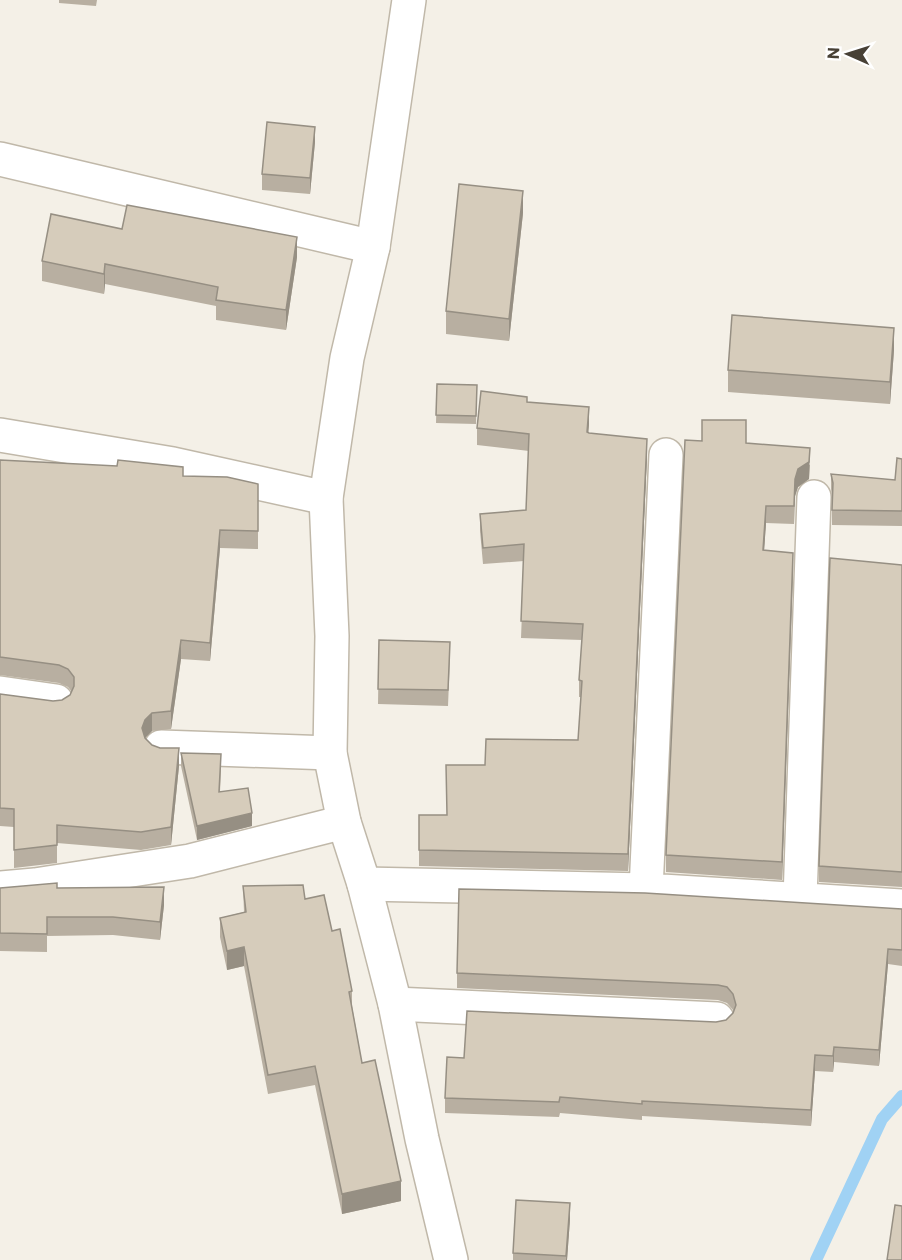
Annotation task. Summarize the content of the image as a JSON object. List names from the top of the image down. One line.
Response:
{"north":"left"}
